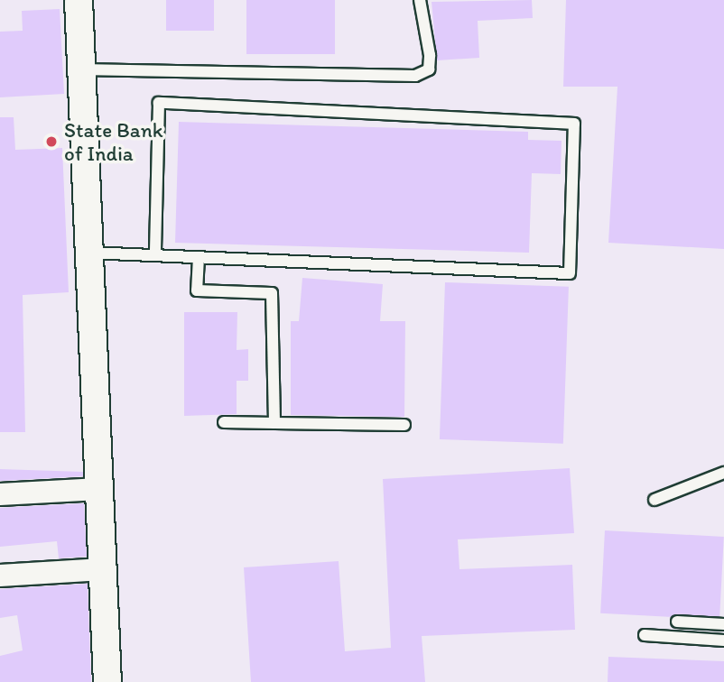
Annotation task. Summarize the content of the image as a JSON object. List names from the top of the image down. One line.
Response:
{"places":["State Bank of India"]}
